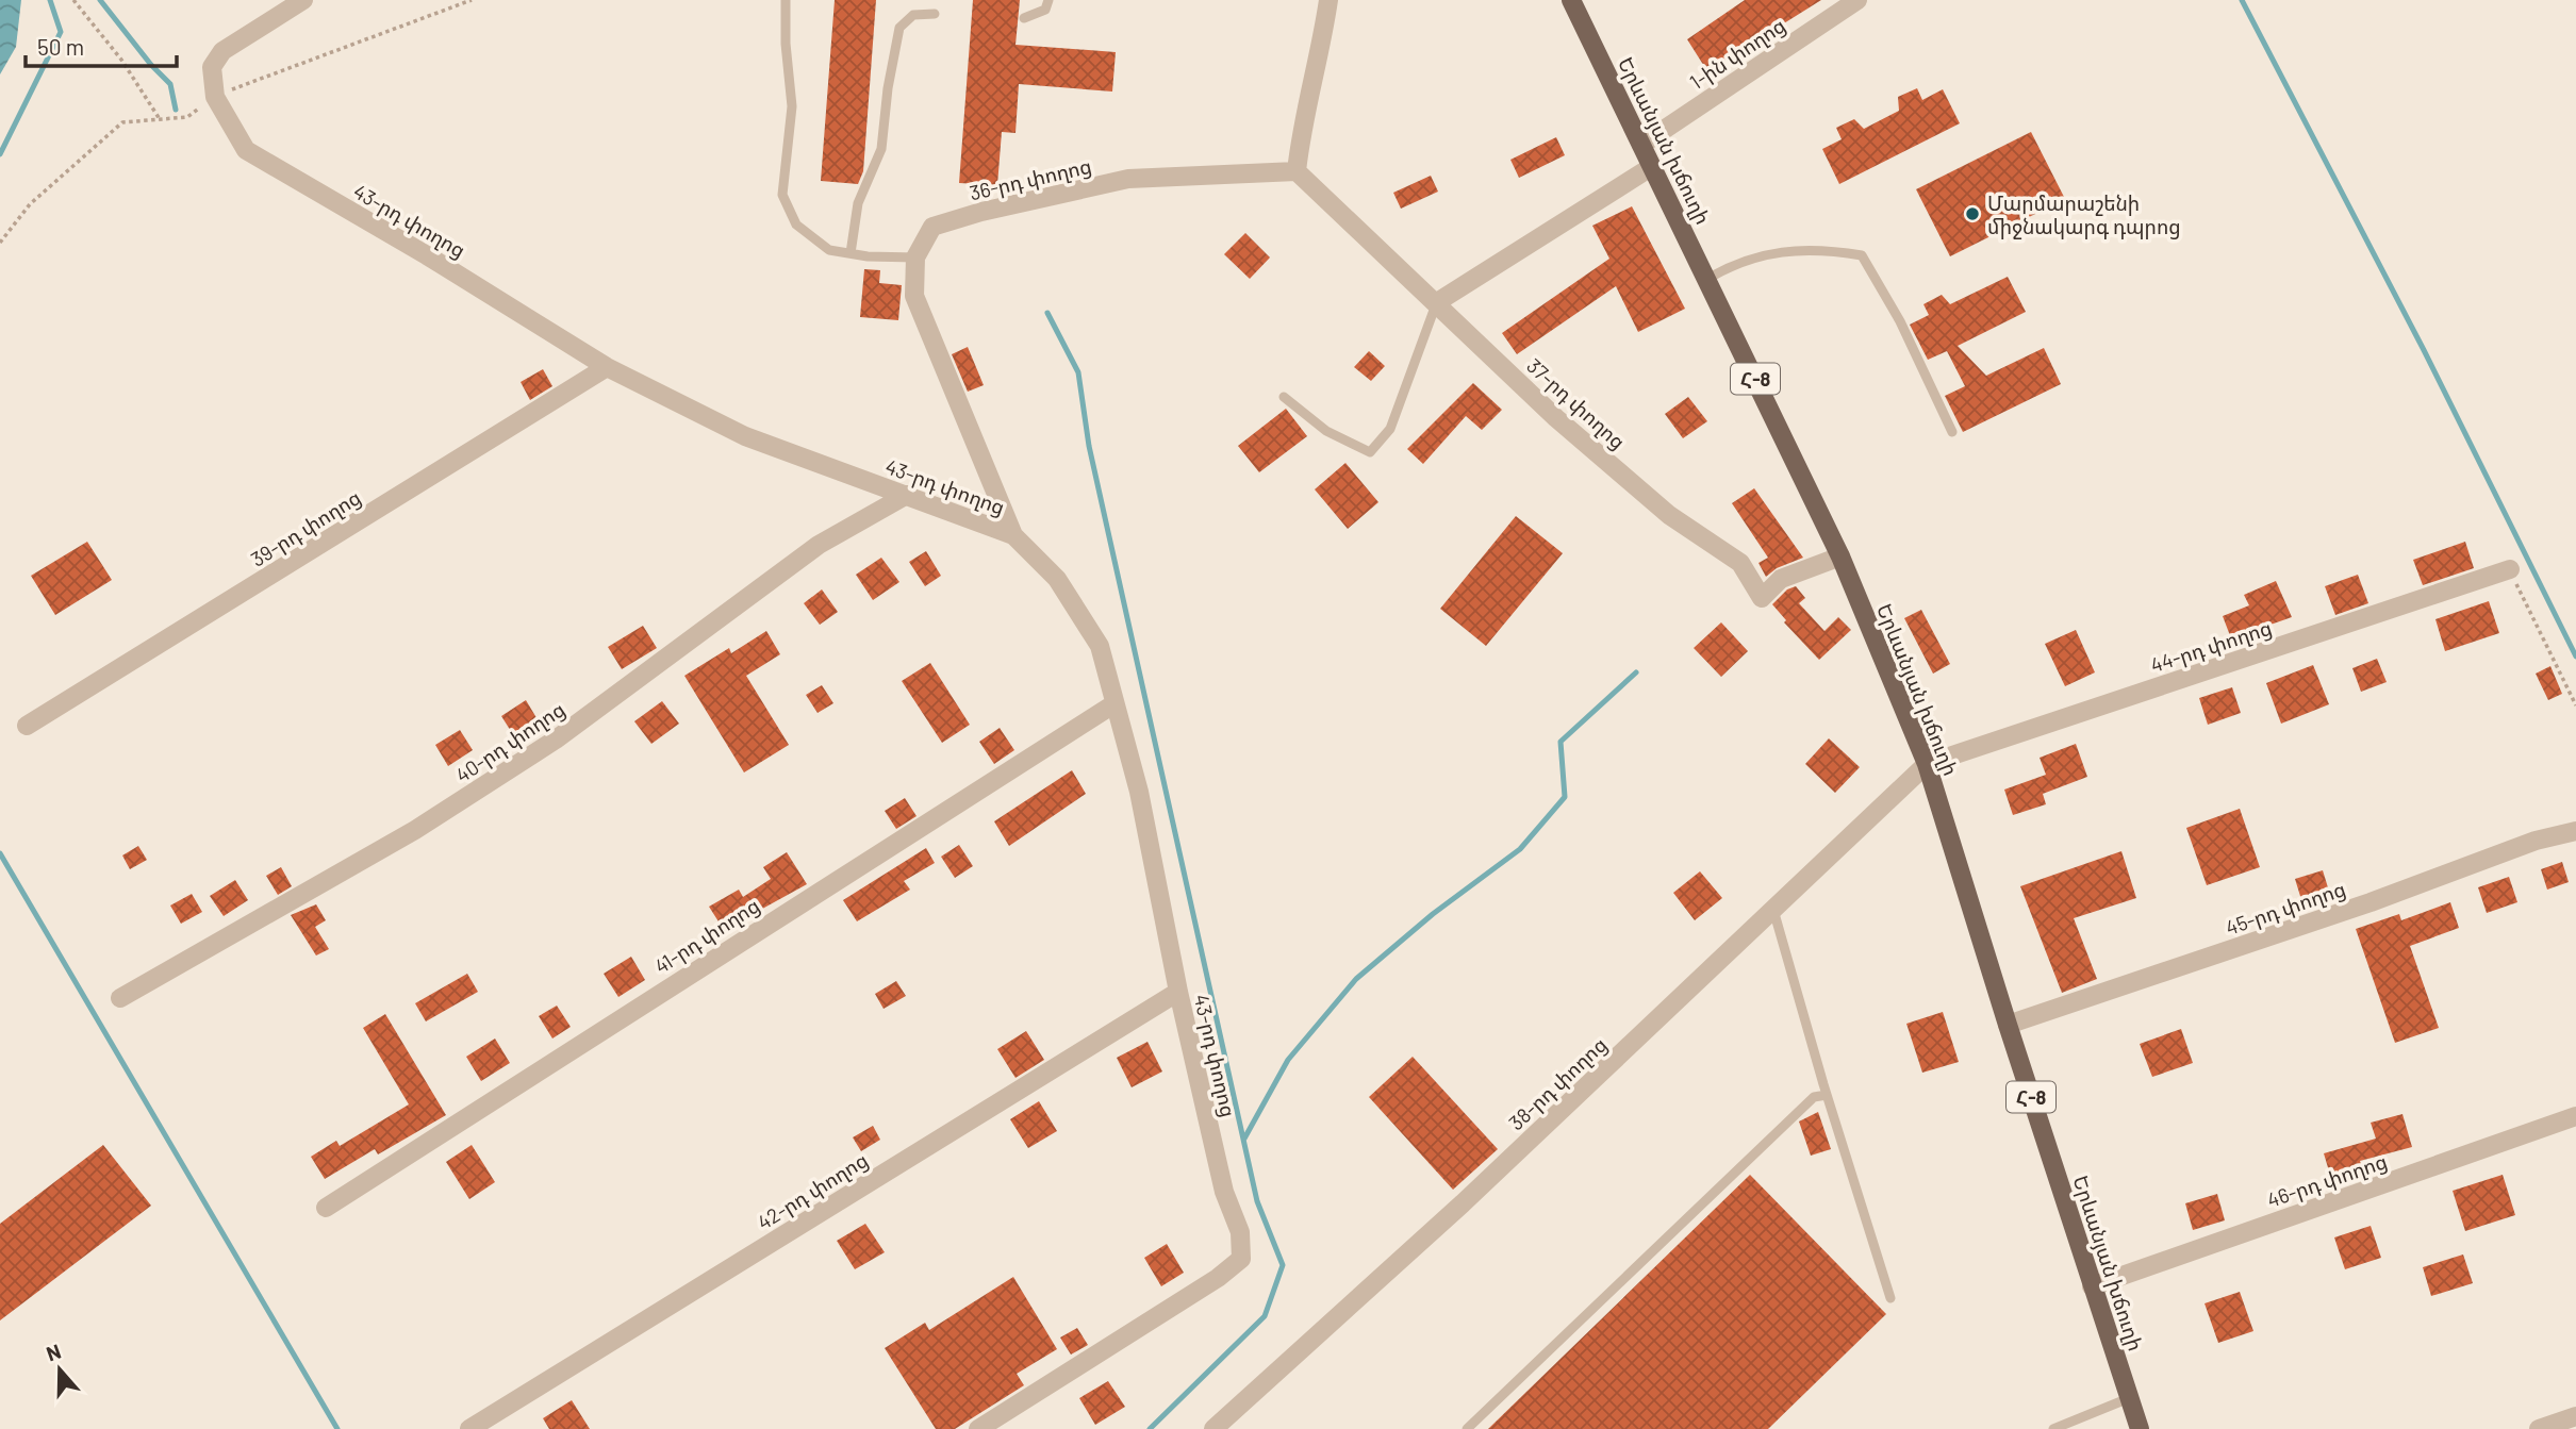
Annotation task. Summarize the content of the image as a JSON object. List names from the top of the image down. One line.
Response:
{"streets":{"main road":["Երևանյան խճուղի","Հ-8"],"street":["1-ին փողոց","36-րդ փողոց","43-րդ փողոց","37-րդ փողոց","39-րդ փողոց","44-րդ փողոց","40-րդ փողոց","45-րդ փողոց","41-րդ փողոց","38-րդ փողոց","46-րդ փողոց","42-րդ փողոց"]},"crossings":[["1-ին փողոց","Երևանյան խճուղի"],["Երևանյան խճուղի","37-րդ փողոց"],["Երևանյան խճուղի","44-րդ փողոց"],["Երևանյան խճուղի","45-րդ փողոց"],["Երևանյան խճուղի","38-րդ փողոց"],["Երևանյան խճուղի","46-րդ փողոց"],["36-րդ փողոց","37-րդ փողոց"],["43-րդ փողոց","39-րդ փողոց"],["43-րդ փողոց","40-րդ փողոց"],["43-րդ փողոց","41-րդ փողոց"],["43-րդ փողոց","42-րդ փողոց"],["44-րդ փողոց","38-րդ փողոց"]],"places":["Մարմարաշենի միջնակարգ դպրոց"],"scale_bar":"50 m","north":"top"}
